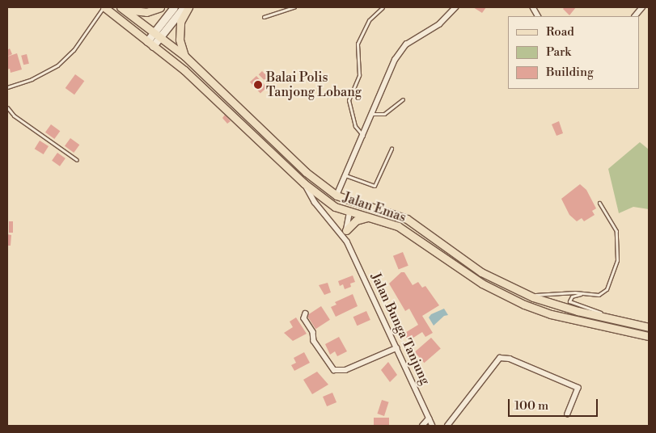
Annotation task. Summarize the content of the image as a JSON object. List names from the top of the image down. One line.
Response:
{"streets":{"main road":["Jalan Emas"],"street":["Jalan Bunga Tanjung"]},"places":["Balai Polis Tanjong Lobang"],"legend":["Road","Park","Building"],"scale_bar":"100 m"}
